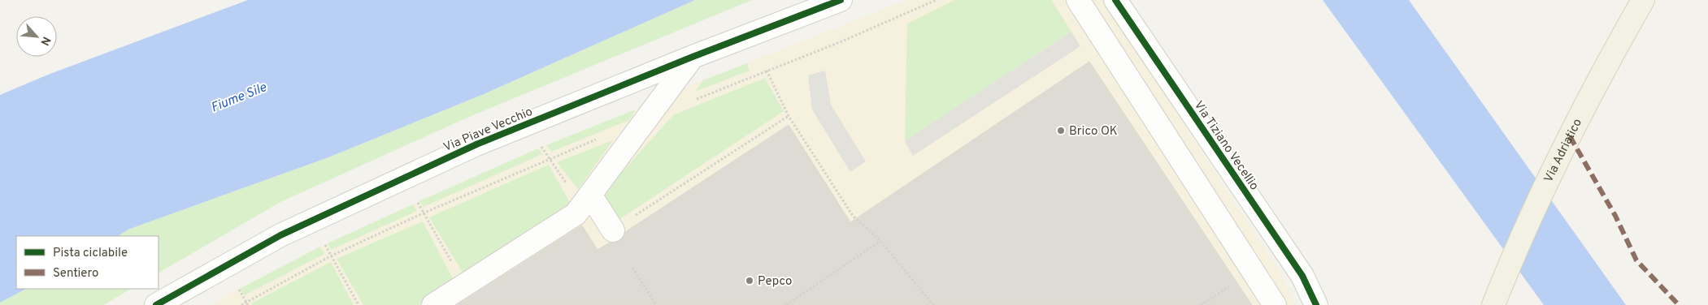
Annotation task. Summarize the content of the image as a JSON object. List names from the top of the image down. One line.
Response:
{"streets":{"main road":["Via Adriatico"],"street":["Via Piave Vecchio","Via Tiziano Vecellio"]},"water":["Fiume Sile"],"places":["Brico OK","Pepco"],"legend":["Pista ciclabile","Sentiero"],"north":"bottom right"}
